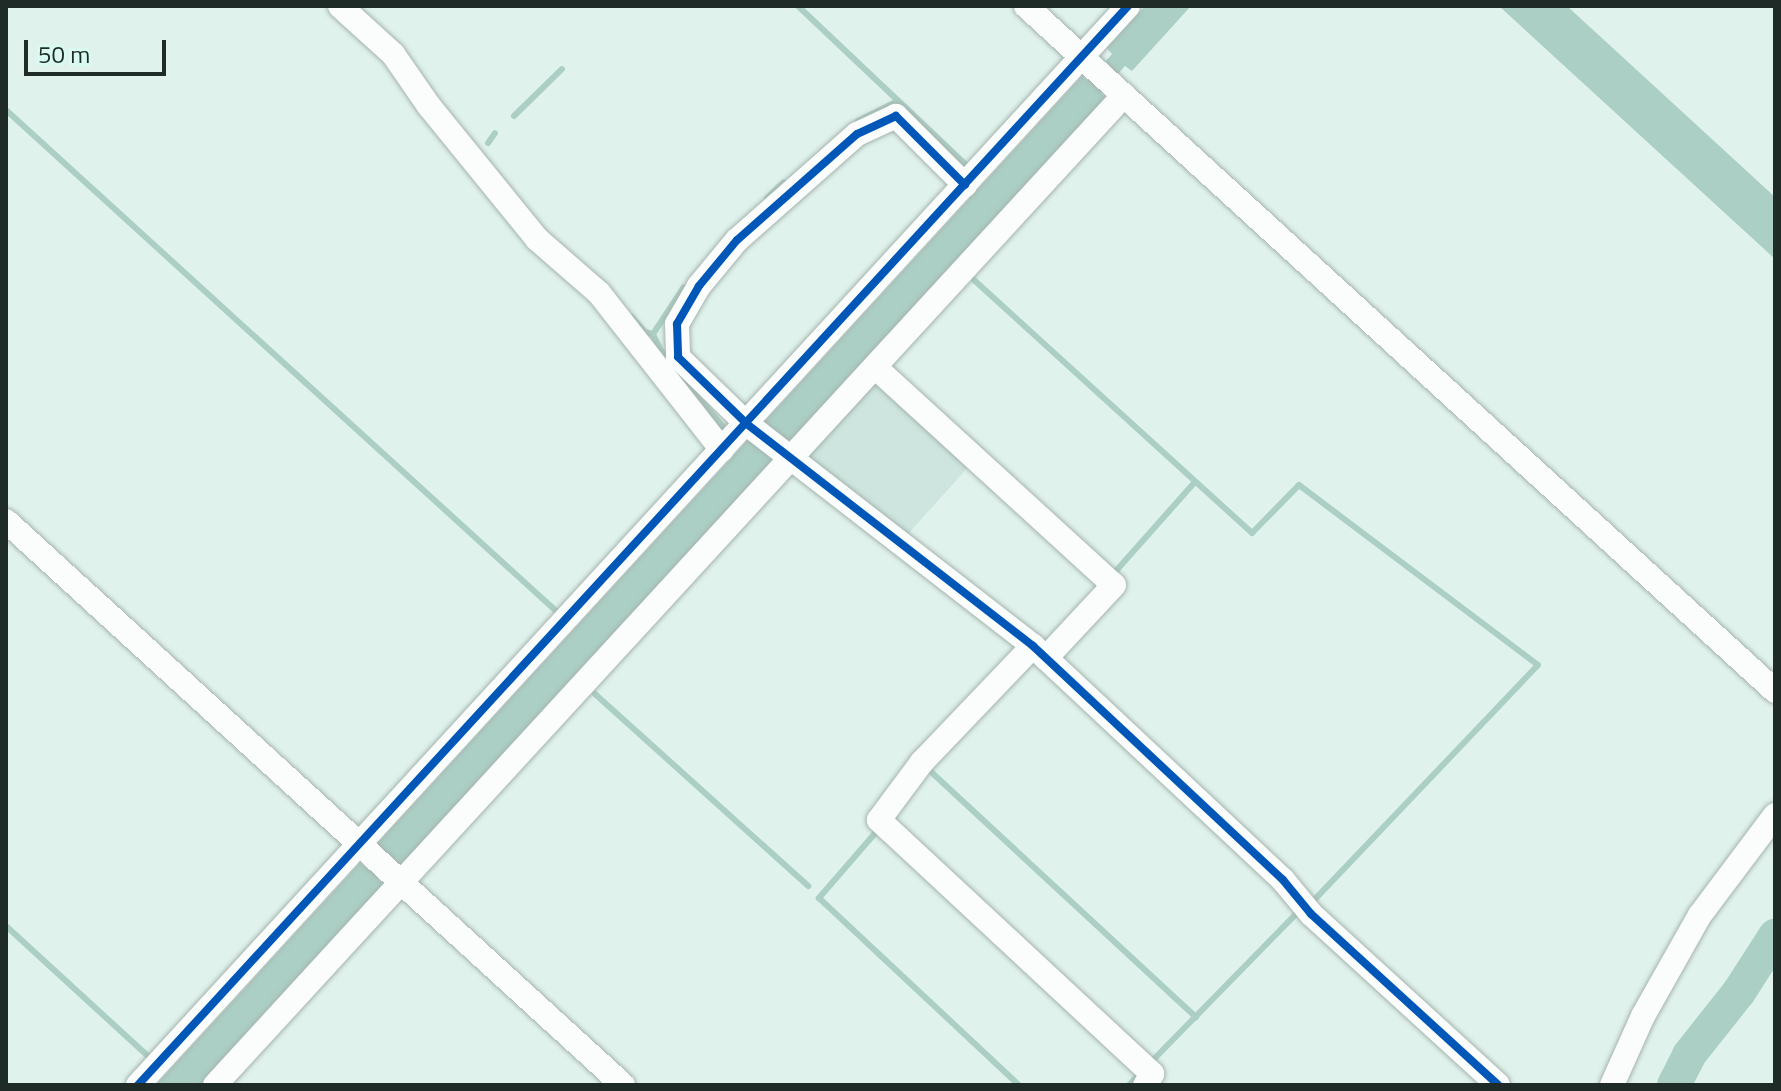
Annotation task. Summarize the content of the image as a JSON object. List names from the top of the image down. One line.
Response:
{"scale_bar":"50 m"}
